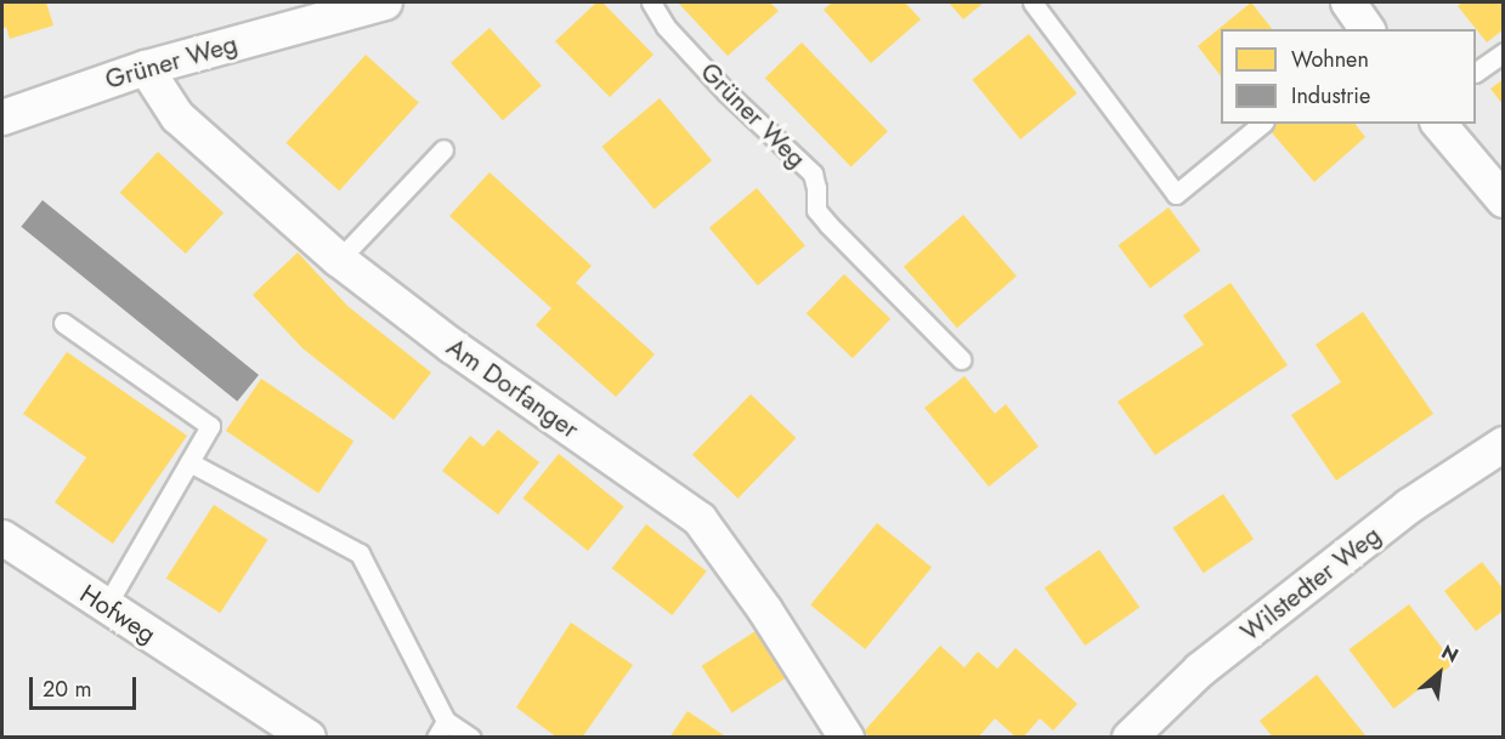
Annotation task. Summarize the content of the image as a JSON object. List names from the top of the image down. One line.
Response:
{"streets":{"street":["Grüner Weg","Am Dorfanger","Wilstedter Weg","Hofweg"]},"crossings":[["Grüner Weg","Am Dorfanger"]],"legend":["Wohnen","Industrie"],"scale_bar":"20 m","north":"top right"}
